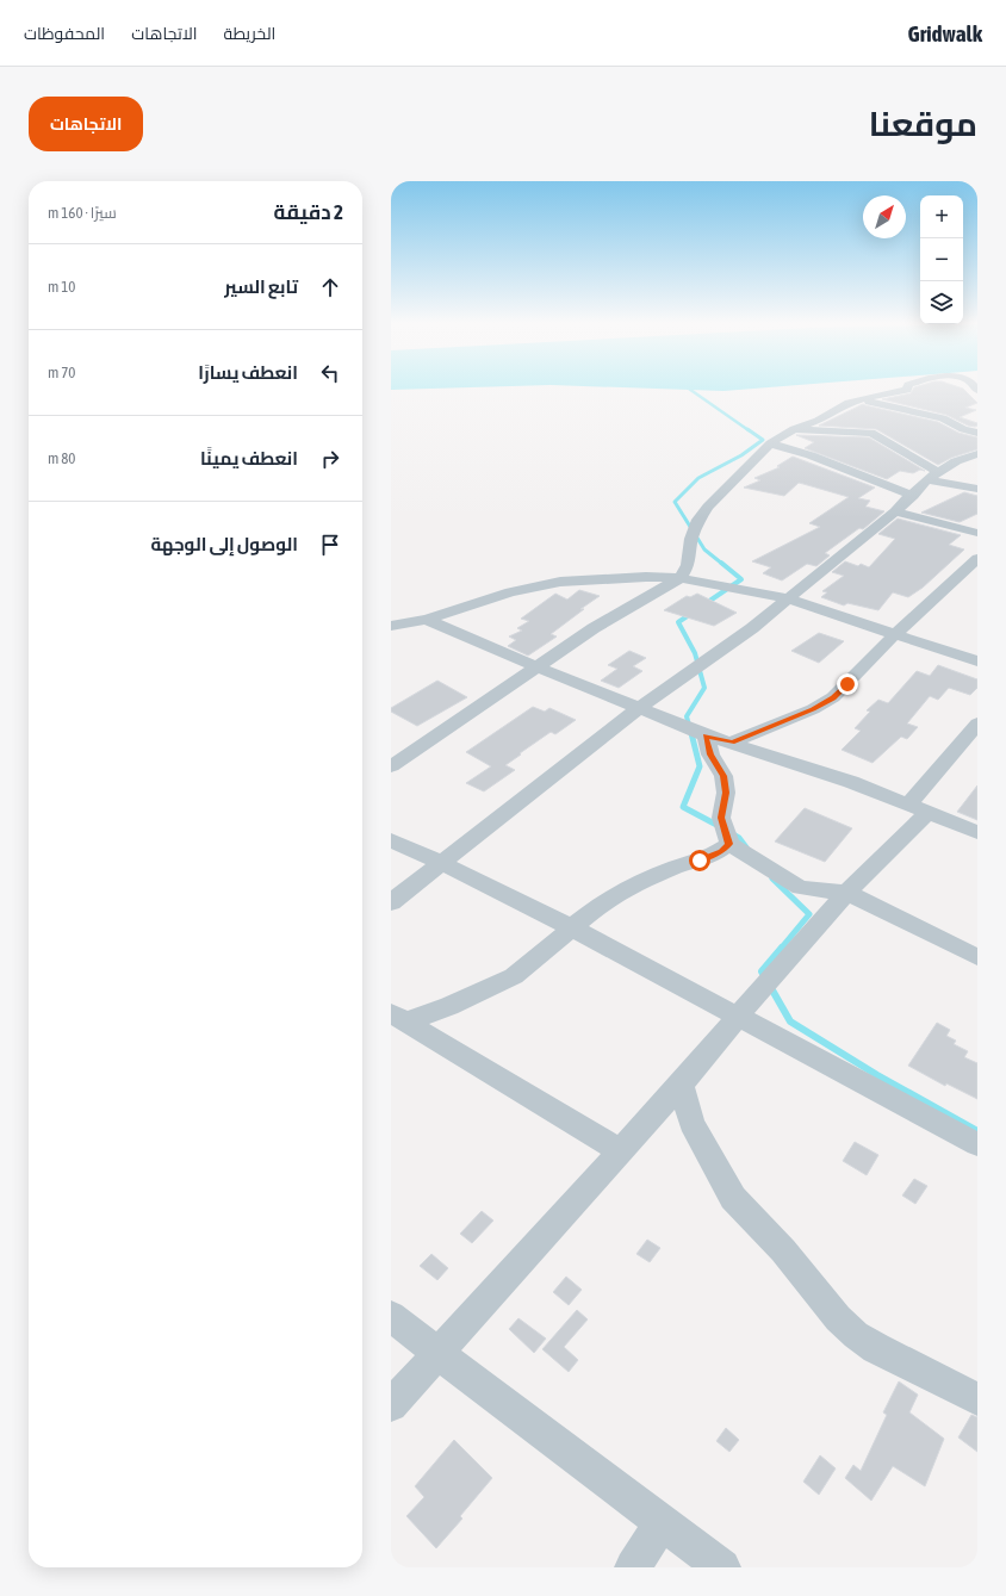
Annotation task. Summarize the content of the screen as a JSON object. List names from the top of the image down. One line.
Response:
{"north":"top right","page":{"header":"Gridwalk","nav":["الخريطة","الاتجاهات","المحفوظات"],"title":"موقعنا","buttons":"الاتجاهات","heading":["2 دقيقة","سيرًا · 160 m"],"map_buttons":["+","−"],"list":[["تابع السير","10 m"],["انعطف يسارًا","70 m"],["انعطف يمينًا","80 m"],"الوصول إلى الوجهة"]}}
